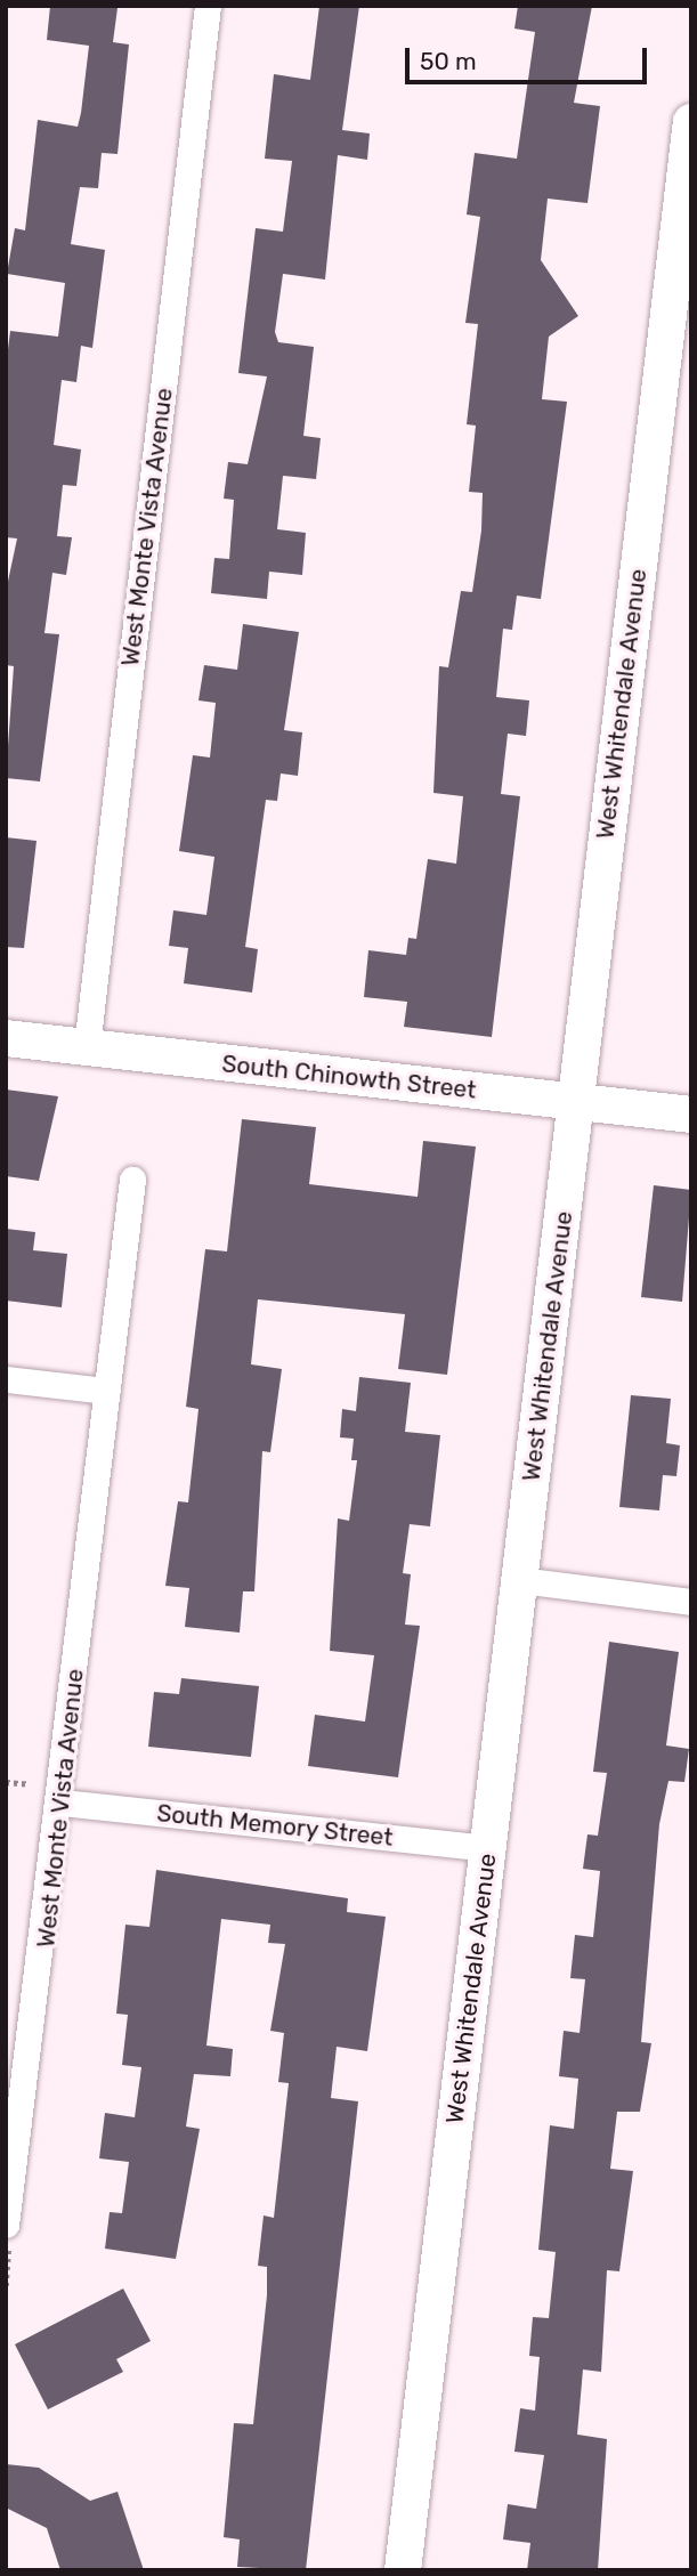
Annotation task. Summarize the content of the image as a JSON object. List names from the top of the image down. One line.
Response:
{"streets":{"street":["West Monte Vista Avenue","West Whitendale Avenue","South Chinowth Street","South Memory Street"]},"crossings":[["West Monte Vista Avenue","South Chinowth Street"],["West Monte Vista Avenue","South Memory Street"],["West Whitendale Avenue","South Chinowth Street"],["West Whitendale Avenue","South Memory Street"]],"scale_bar":"50 m"}
